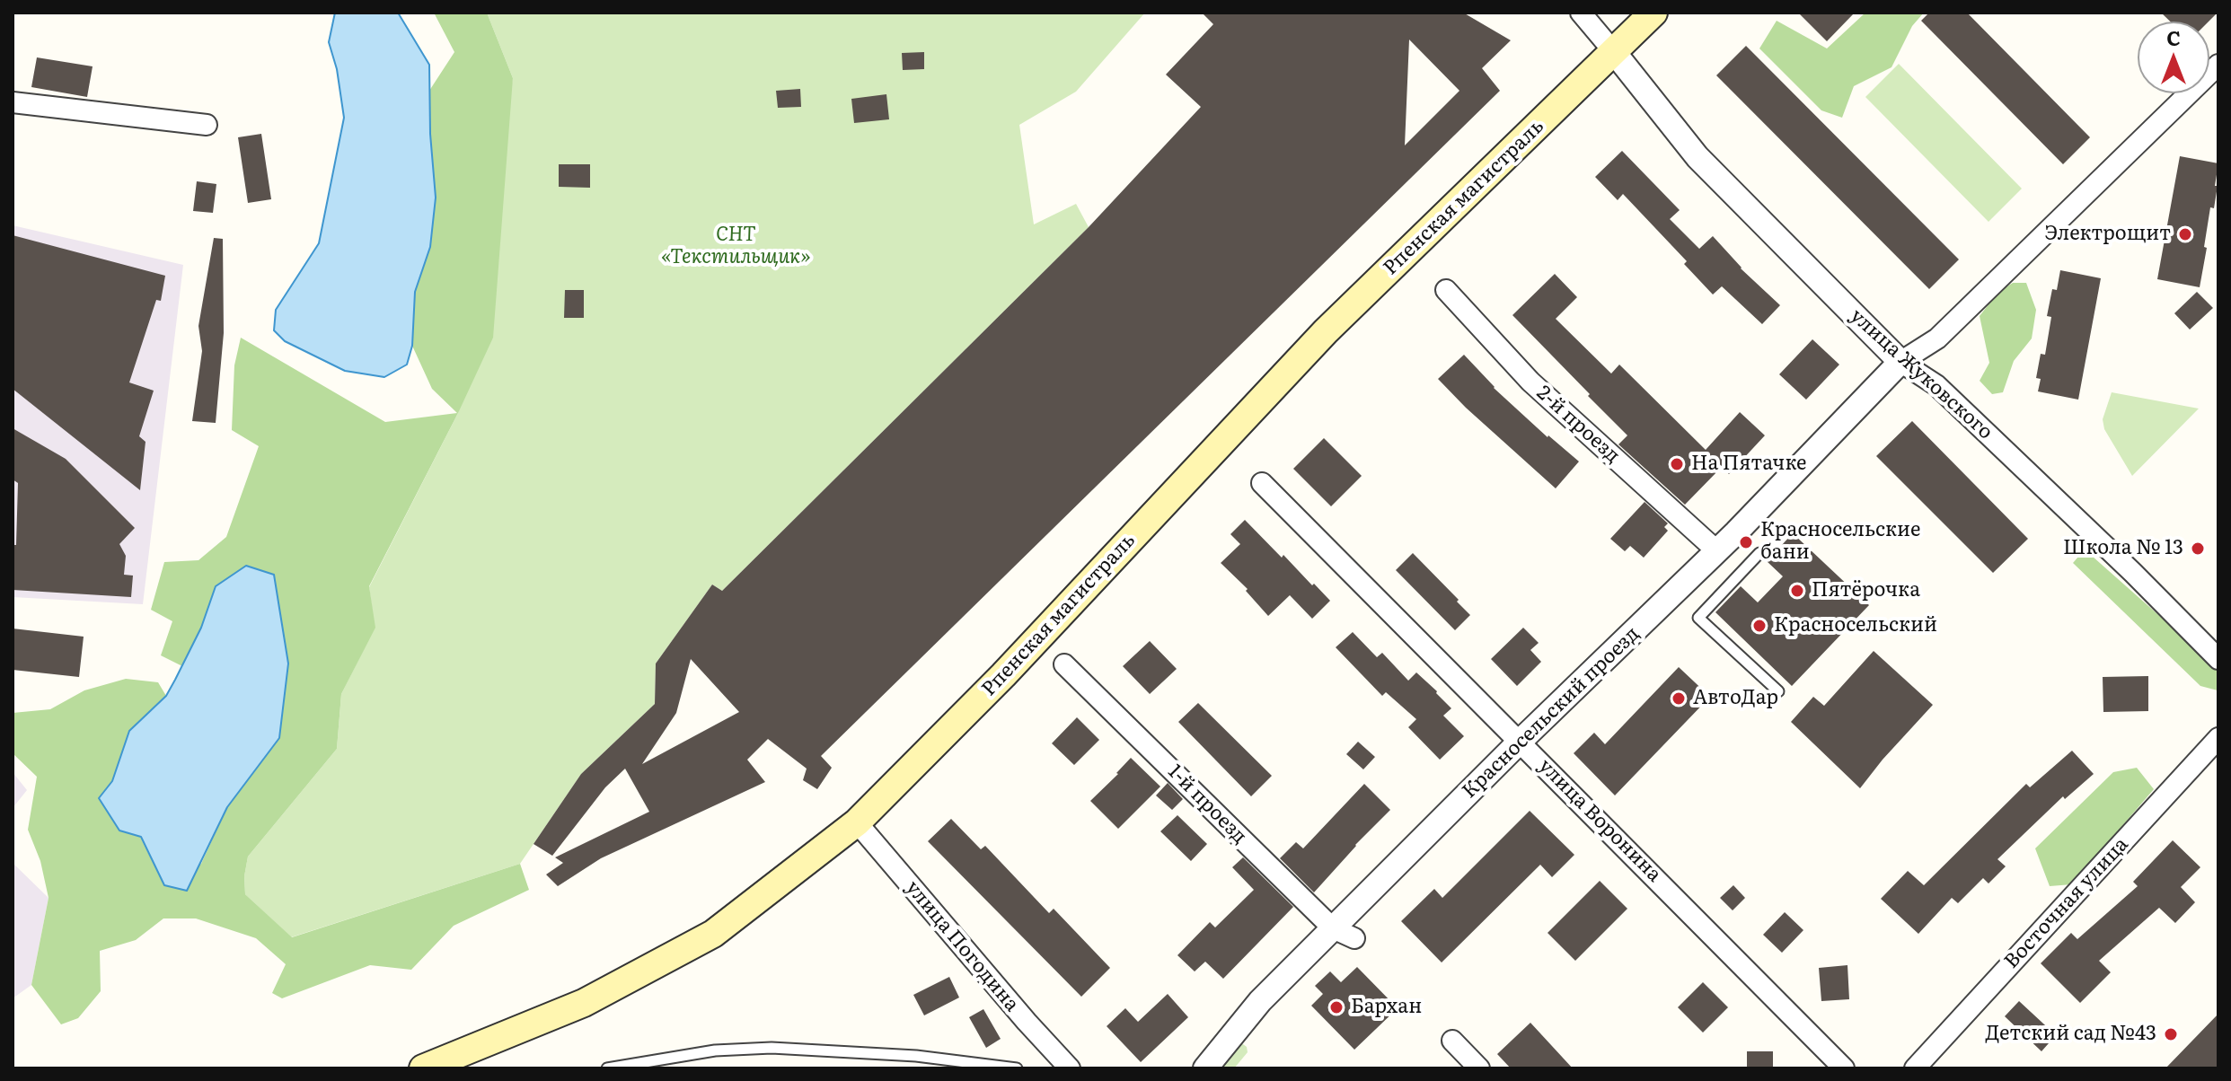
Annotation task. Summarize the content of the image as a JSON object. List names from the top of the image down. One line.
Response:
{"streets":{"main road":["Рпенская магистраль"],"street":["улица Жуковского","2-й проезд","Красносельский проезд","1-й проезд","улица Воронина","Восточная улица","улица Погодина"]},"crossings":[["Рпенская магистраль","улица Жуковского"],["Рпенская магистраль","улица Погодина"],["улица Жуковского","Красносельский проезд"],["2-й проезд","Красносельский проезд"],["Красносельский проезд","1-й проезд"],["Красносельский проезд","улица Воронина"]],"parks":["СНТ «Текстильщик»"],"places":["Электрощит","На Пятачке","Красносельские бани","Школа № 13","Пятёрочка","Красносельский","АвтоДар","Бархан","Детский сад №43"],"north":"top"}
